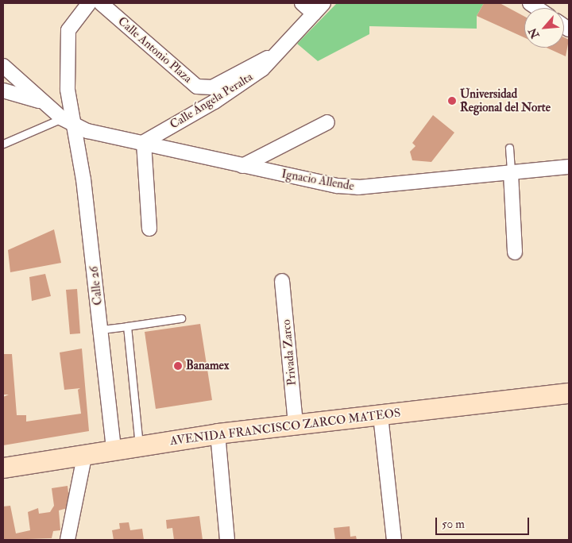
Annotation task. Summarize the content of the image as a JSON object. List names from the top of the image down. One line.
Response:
{"streets":{"main road":["AVENIDA FRANCISCO ZARCO MATEOS"],"street":["Calle Antonio Plaza","Calle Ángela Peralta","Ignacio Allende","Calle 26","Privada Zarco"]},"crossings":[["Calle Antonio Plaza","Calle Ángela Peralta"],["Calle Ángela Peralta","Ignacio Allende"],["Ignacio Allende","Calle 26"],["Calle 26","AVENIDA FRANCISCO ZARCO MATEOS"],["Privada Zarco","AVENIDA FRANCISCO ZARCO MATEOS"]],"places":["Universidad Regional del Norte","Banamex"],"scale_bar":"50 m","north":"bottom left"}
